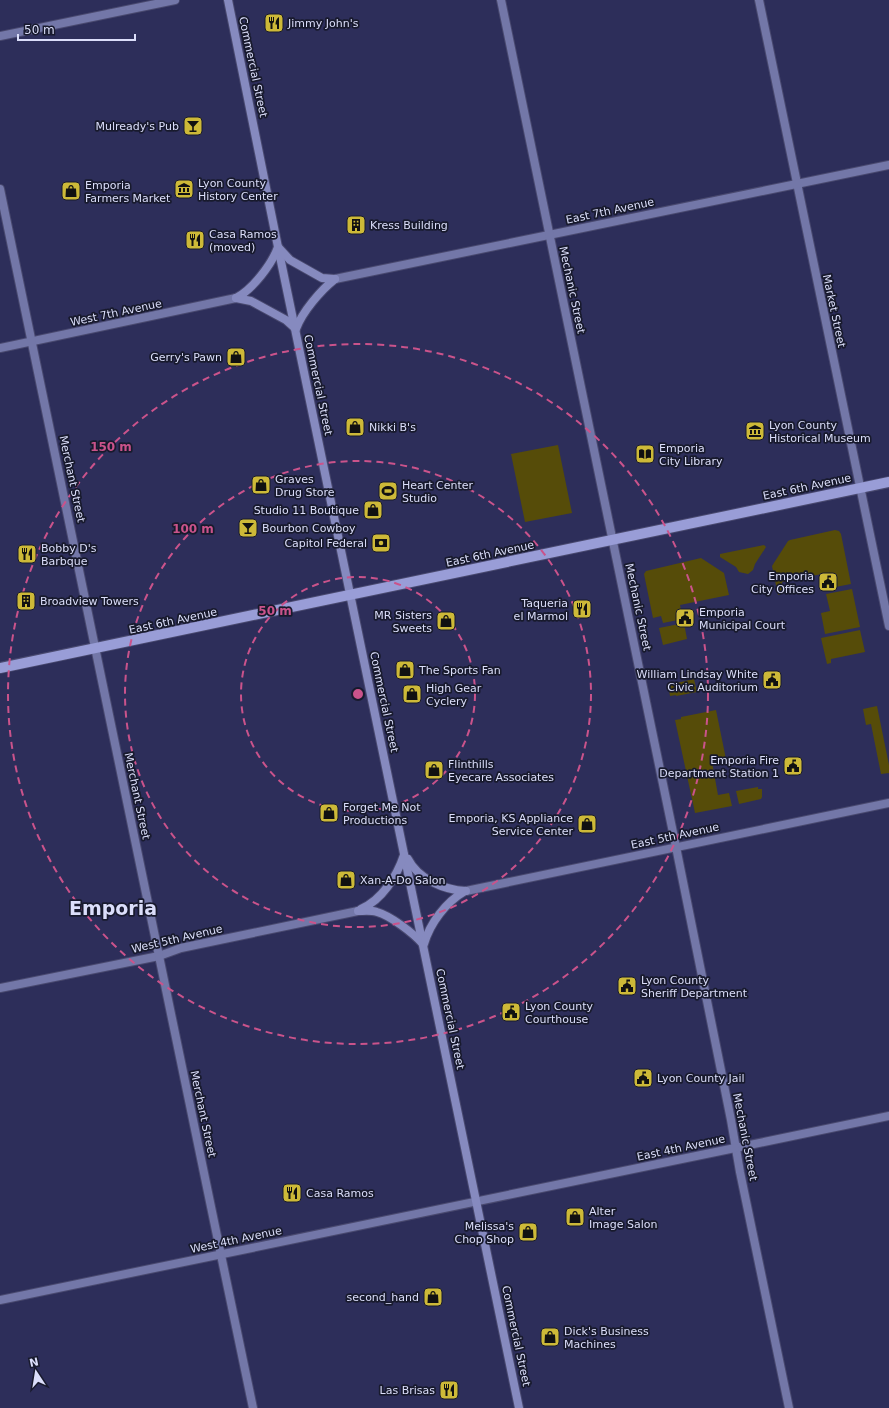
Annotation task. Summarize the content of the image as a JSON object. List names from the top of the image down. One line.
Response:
{"streets":{"main road":["Commercial Street","East 6th Avenue"],"street":["East 7th Avenue","Mechanic Street","Market Street","West 7th Avenue","Merchant Street","East 5th Avenue","West 5th Avenue","East 4th Avenue","West 4th Avenue"]},"crossings":[["Commercial Street","East 6th Avenue"],["Commercial Street","East 4th Avenue"],["Commercial Street","West 4th Avenue"],["East 7th Avenue","Mechanic Street"],["East 7th Avenue","Market Street"],["Mechanic Street","East 6th Avenue"],["Mechanic Street","East 5th Avenue"],["Mechanic Street","East 4th Avenue"],["Market Street","East 6th Avenue"],["West 7th Avenue","Merchant Street"],["Merchant Street","East 6th Avenue"],["Merchant Street","West 5th Avenue"],["Merchant Street","West 4th Avenue"],["East 4th Avenue","West 4th Avenue"]],"districts":["Emporia"],"places":{"restaurant":["Jimmy John's","Casa Ramos (moved)","Bobby D's Barbque","Taqueria el Marmol","Casa Ramos","Las Brisas"],"bar":["Mulready's Pub","Bourbon Cowboy"],"museum":["Lyon County History Center","Lyon County Historical Museum"],"shop":["Emporia Farmers Market","Gerry's Pawn","Nikki B's","Graves Drug Store","Studio 11 Boutique","MR Sisters Sweets","The Sports Fan","High Gear Cyclery","Flinthills Eyecare Associates","Forget Me Not Productions","Emporia, KS Appliance Service Center","Xan-A-Do Salon","Alter Image Salon","Melissa's Chop Shop","second_hand","Dick's Business Machines"],"building":["Kress Building","Broadview Towers"],"library":["Emporia City Library"],"sports":["Heart Center Studio"],"bank":["Capitol Federal"],"public building":["Emporia City Offices","Emporia Municipal Court","William Lindsay White Civic Auditorium","Emporia Fire Department Station 1","Lyon County Sheriff Department","Lyon County Courthouse","Lyon County Jail"]},"scale_bar":"50 m","north":"top","rings":["150 m","100 m","50 m"]}
